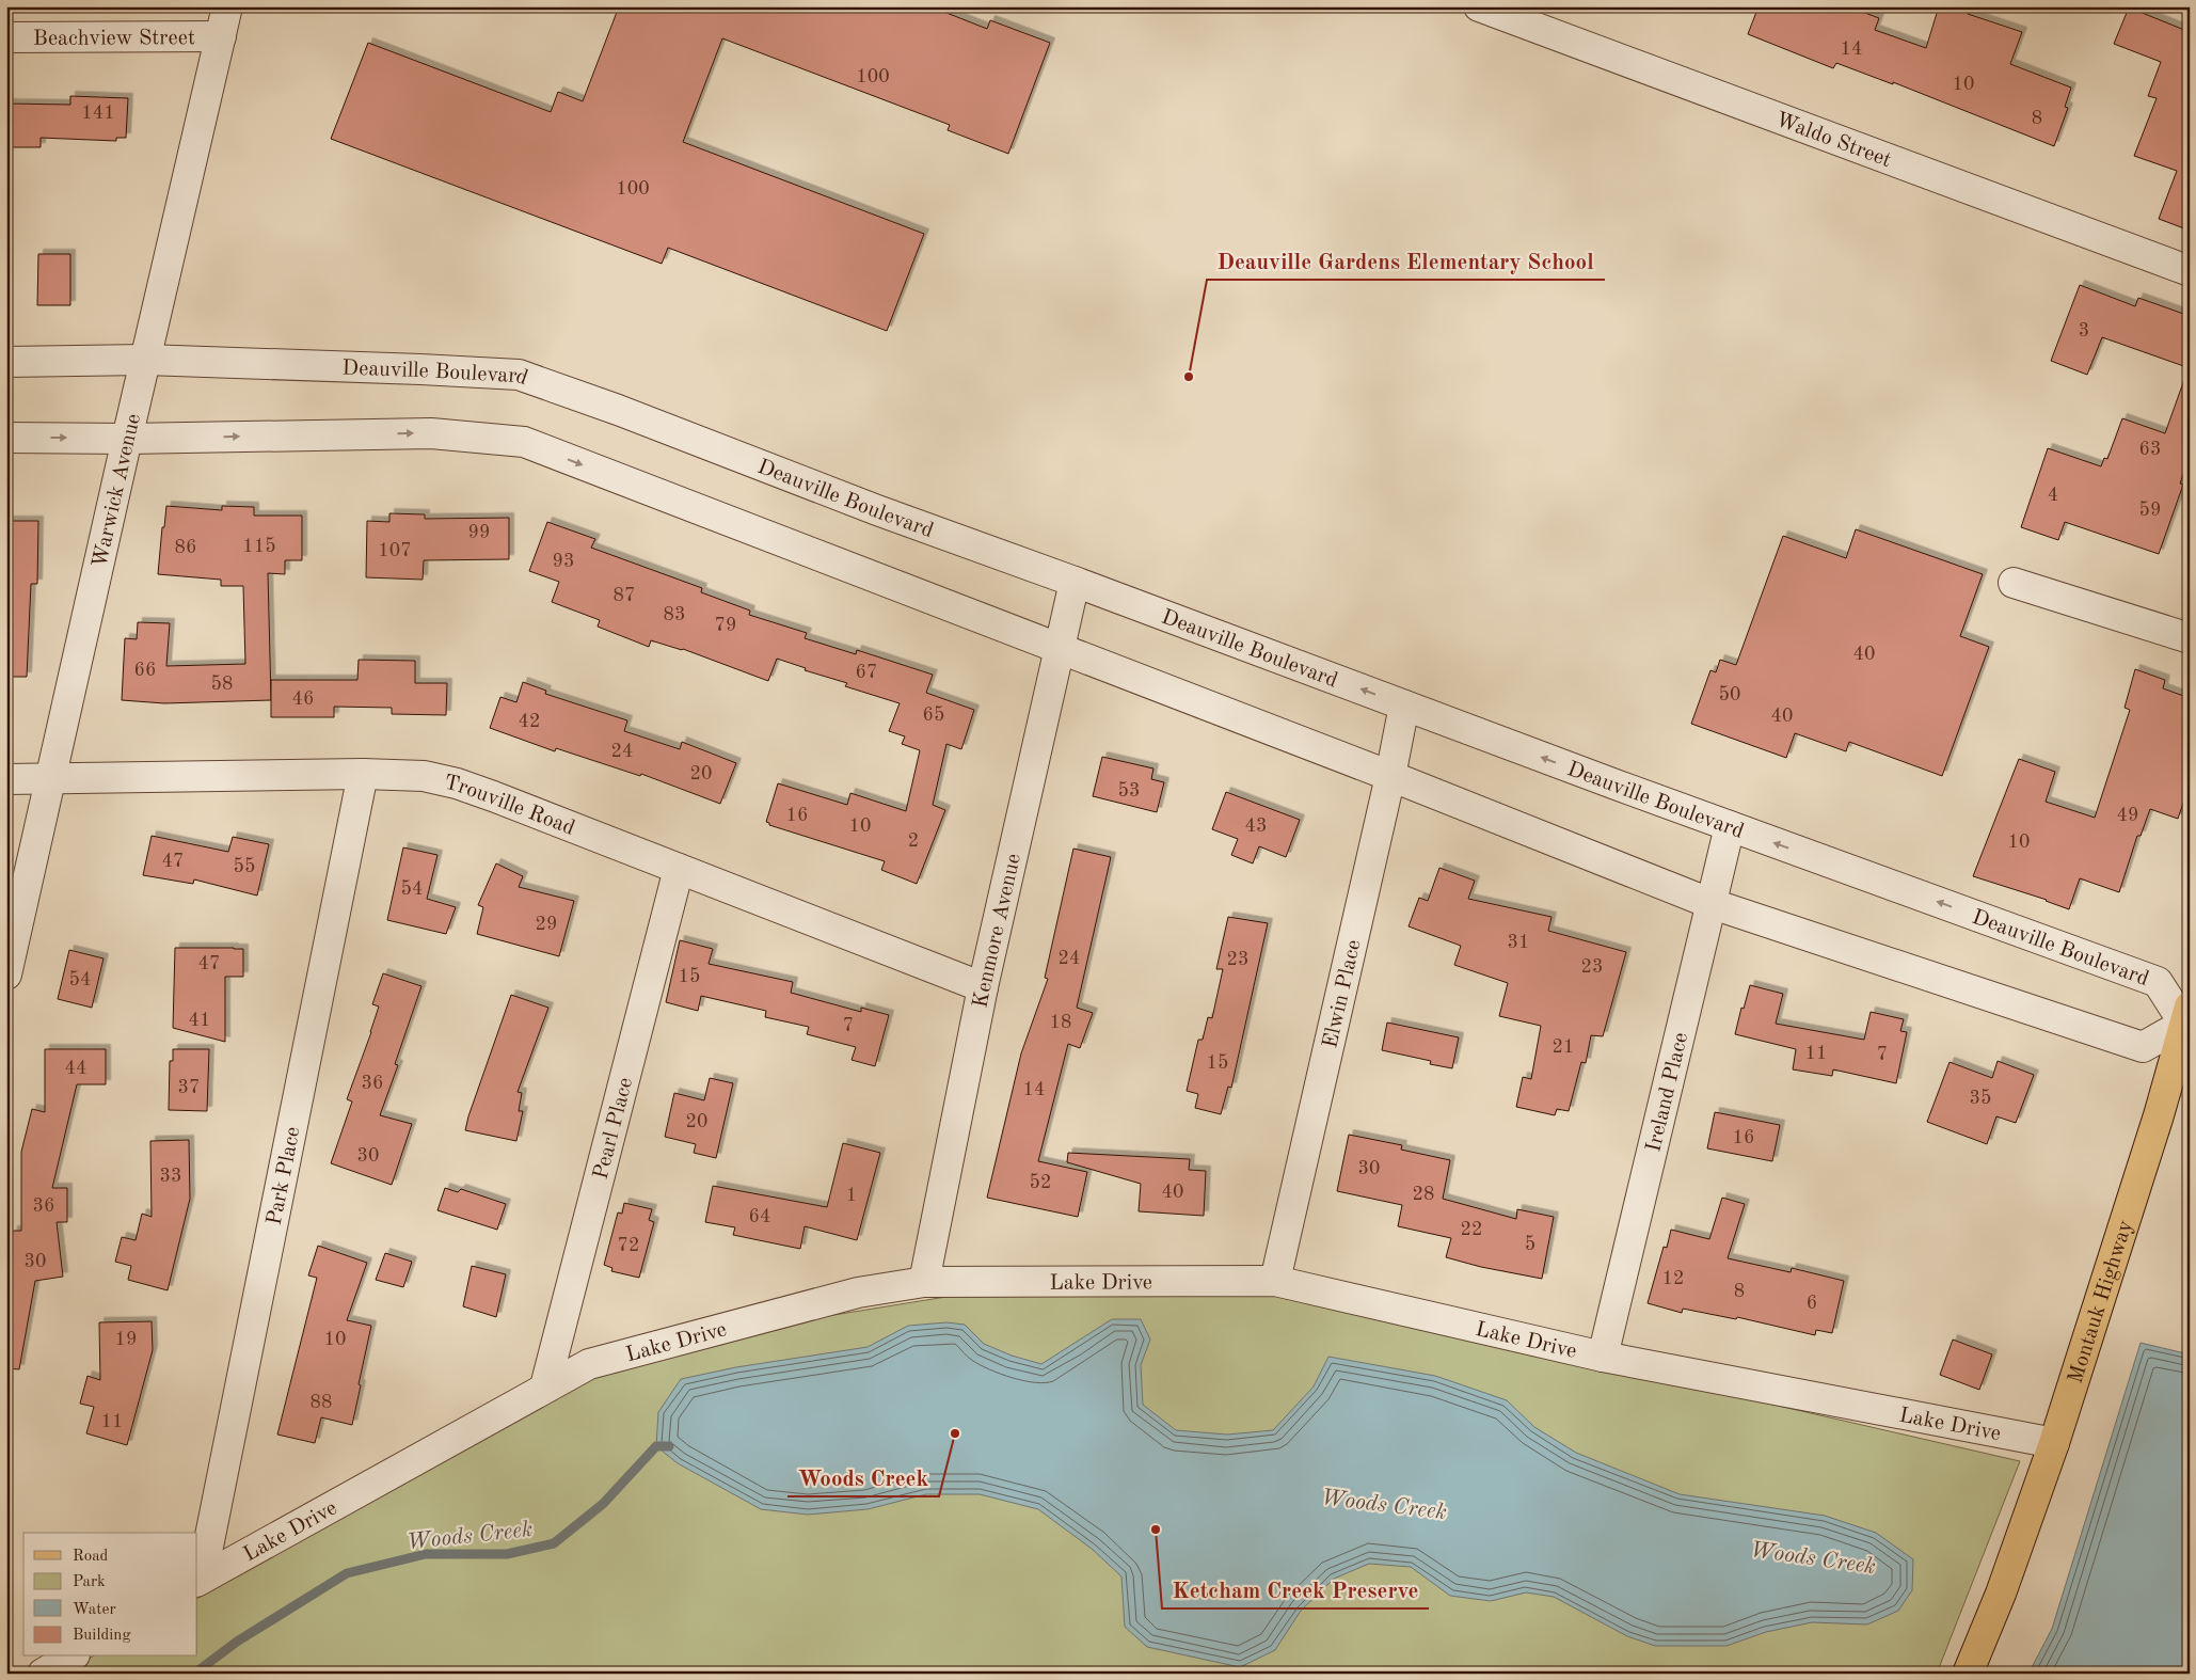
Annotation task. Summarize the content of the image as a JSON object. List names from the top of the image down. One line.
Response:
{"streets":{"main road":["Montauk Highway"],"street":["Beachview Street","Waldo Street","Deauville Boulevard","Warwick Avenue","Trouville Road","Kenmore Avenue","Elwin Place","Ireland Place","Pearl Place","Park Place","Lake Drive"]},"crossings":[["Beachview Street","Warwick Avenue"],["Deauville Boulevard","Warwick Avenue"],["Deauville Boulevard","Kenmore Avenue"],["Deauville Boulevard","Elwin Place"],["Deauville Boulevard","Ireland Place"],["Deauville Boulevard","Montauk Highway"],["Warwick Avenue","Trouville Road"],["Trouville Road","Kenmore Avenue"],["Trouville Road","Pearl Place"],["Trouville Road","Park Place"],["Kenmore Avenue","Lake Drive"],["Elwin Place","Lake Drive"],["Ireland Place","Lake Drive"],["Pearl Place","Lake Drive"],["Park Place","Lake Drive"],["Lake Drive","Montauk Highway"]],"water":["Woods Creek"],"places":["Deauville Gardens Elementary School","Woods Creek","Ketcham Creek Preserve"],"house_numbers":["14","100","10","141","8","100","3","63","4","59","99","115","86","107","93","87","83","79","40","66","67","58","50","46","65","40","42","24","20","53","16","49","10","43","2","10","47","55","54","29","31","24","23","47","23","15","54","41","18","7","21","11","7","15","44","36","37","14","35","20","16","30","30","33","52","40","28","1","36","64","22","5","72","30","12","8","6","19","10","88","11"],"legend":["Road","Park","Water","Building"]}
